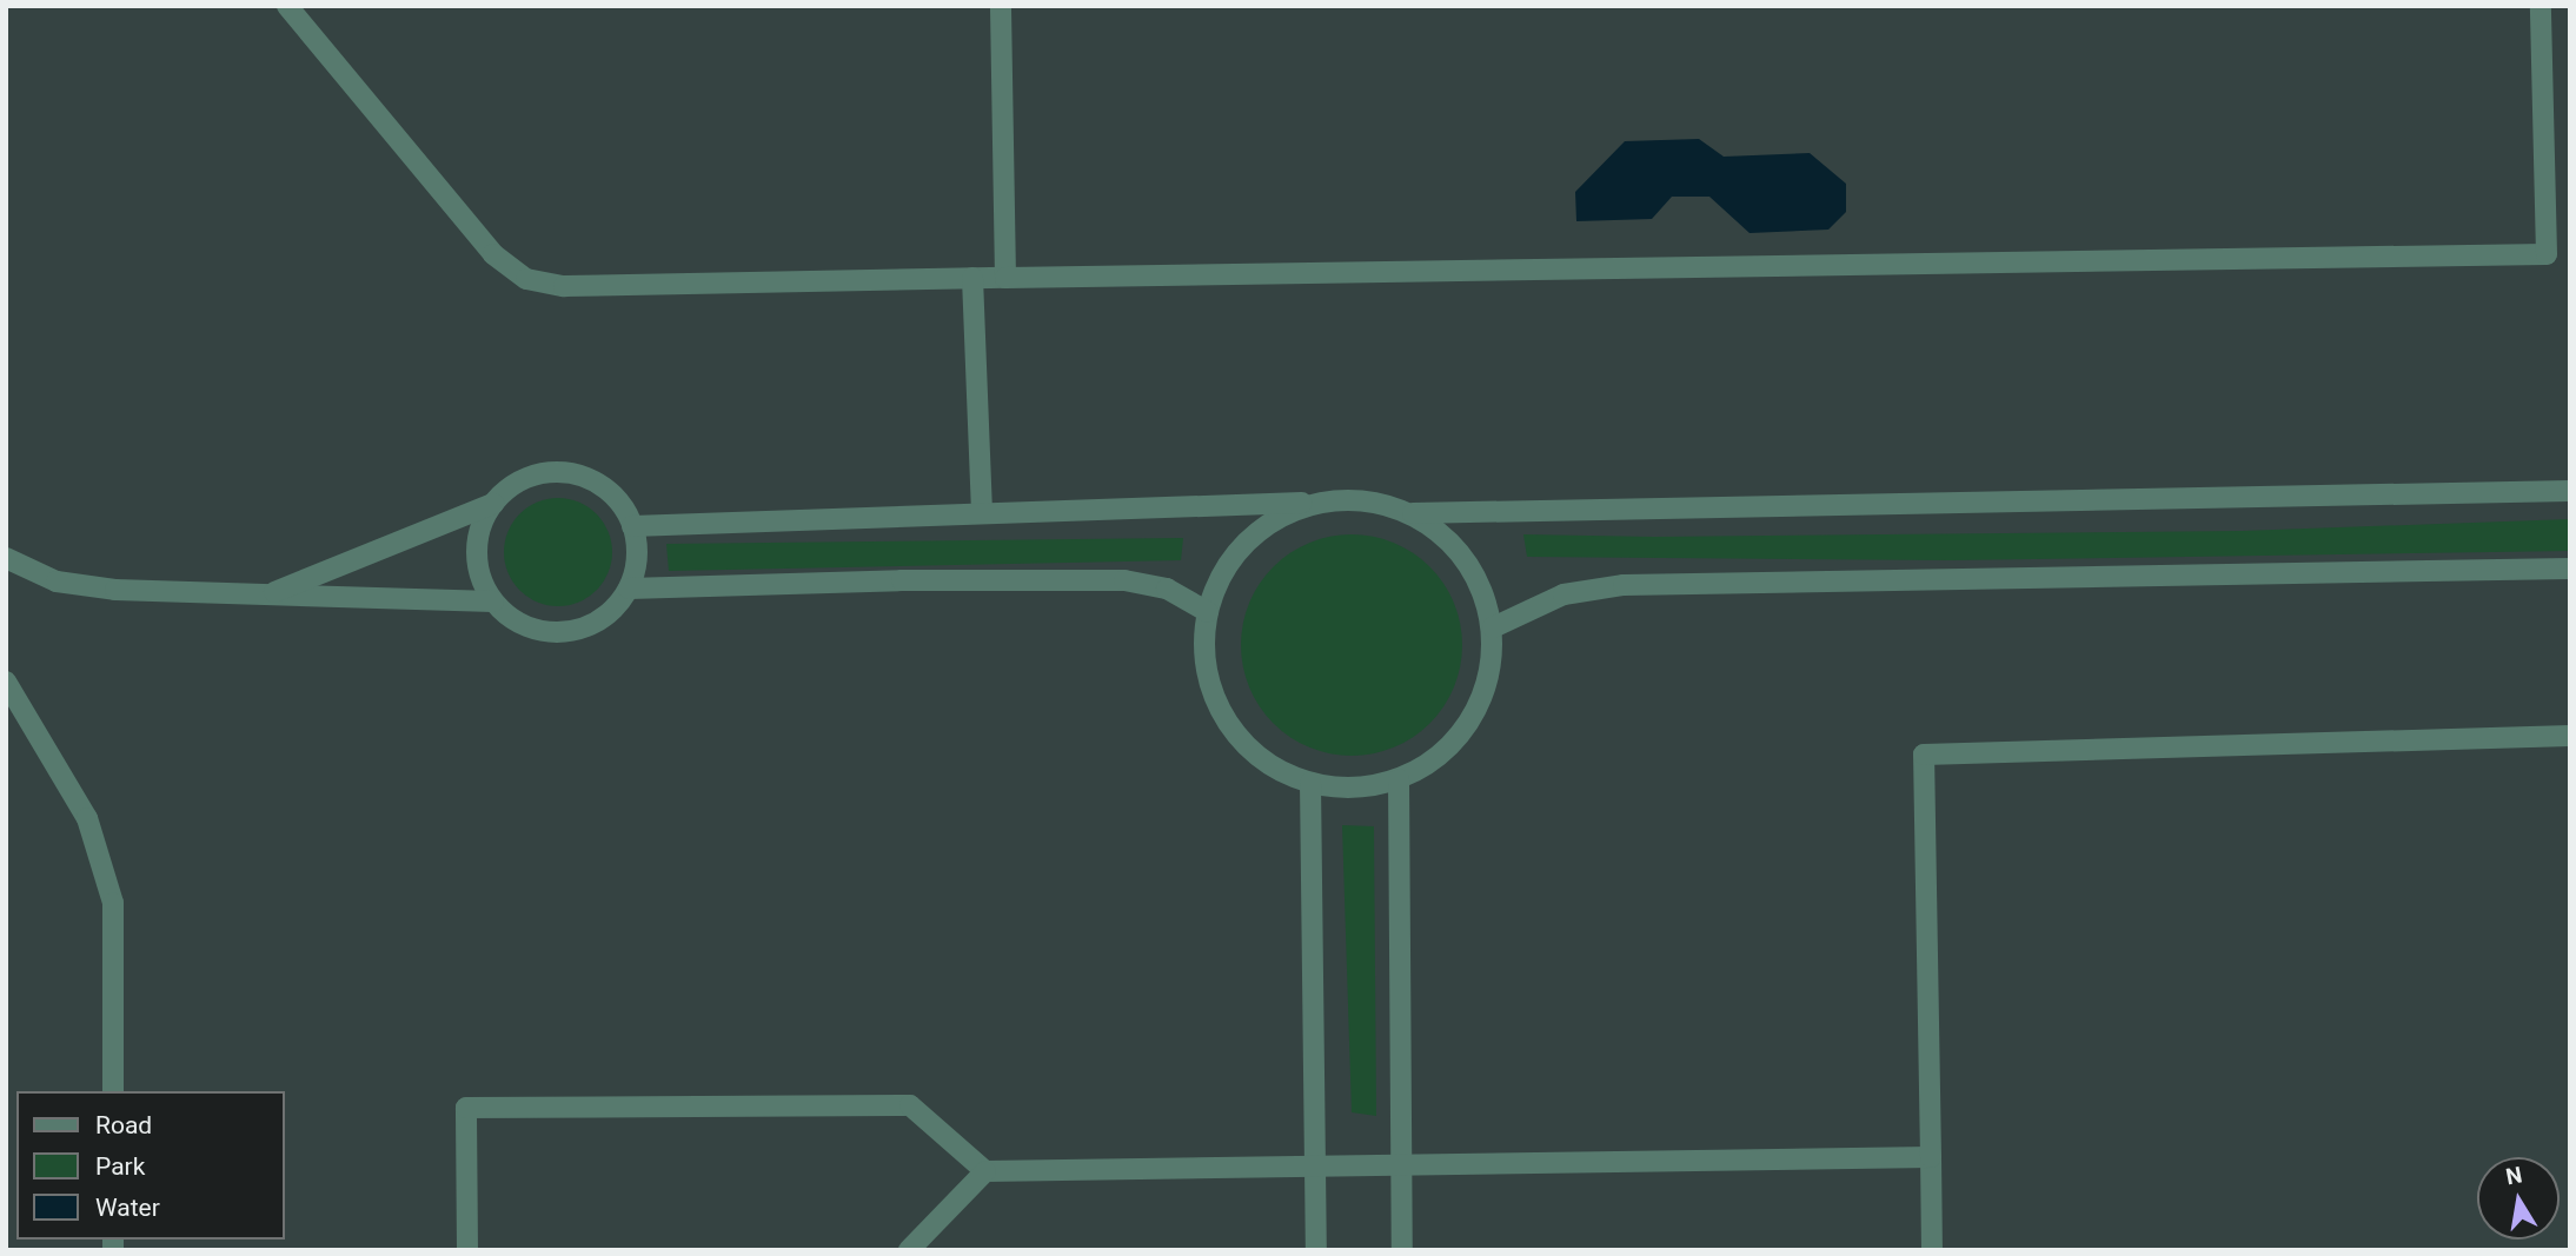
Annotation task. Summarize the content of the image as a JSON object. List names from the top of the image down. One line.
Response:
{"legend":["Road","Park","Water"],"north":"top"}
